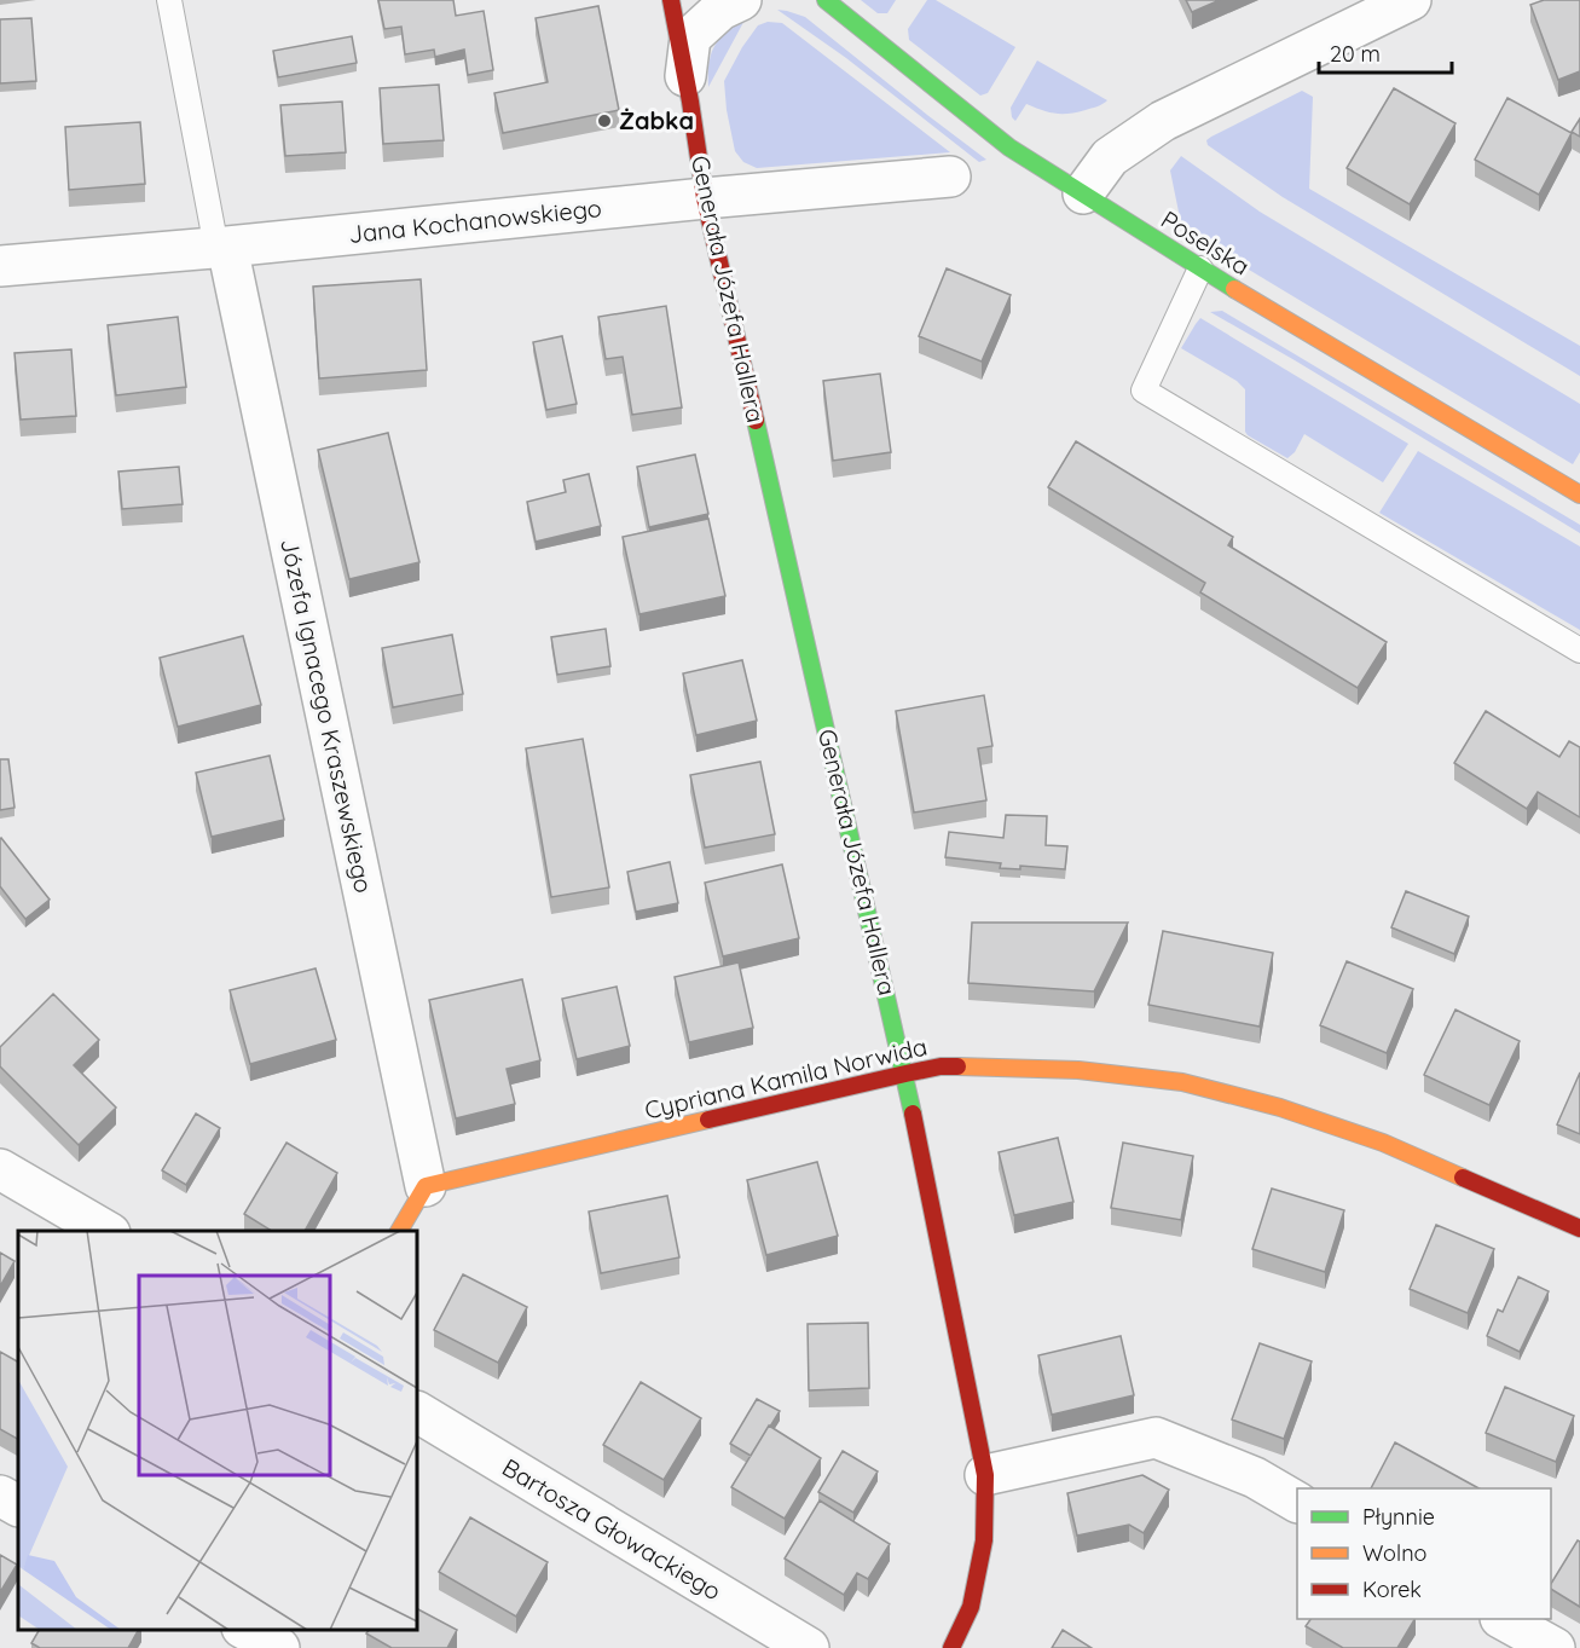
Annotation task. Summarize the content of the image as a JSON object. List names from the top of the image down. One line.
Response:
{"streets":{"street":["Jana Kochanowskiego","Poselska","Generała Józefa Hallera","Józefa Ignacego Kraszewskiego","Cypriana Kamila Norwida","Bartosza Głowackiego"]},"crossings":[["Jana Kochanowskiego","Generała Józefa Hallera"],["Jana Kochanowskiego","Józefa Ignacego Kraszewskiego"],["Generała Józefa Hallera","Cypriana Kamila Norwida"],["Józefa Ignacego Kraszewskiego","Cypriana Kamila Norwida"]],"places":["Żabka"],"legend":["Płynnie","Wolno","Korek"],"scale_bar":"20 m"}
